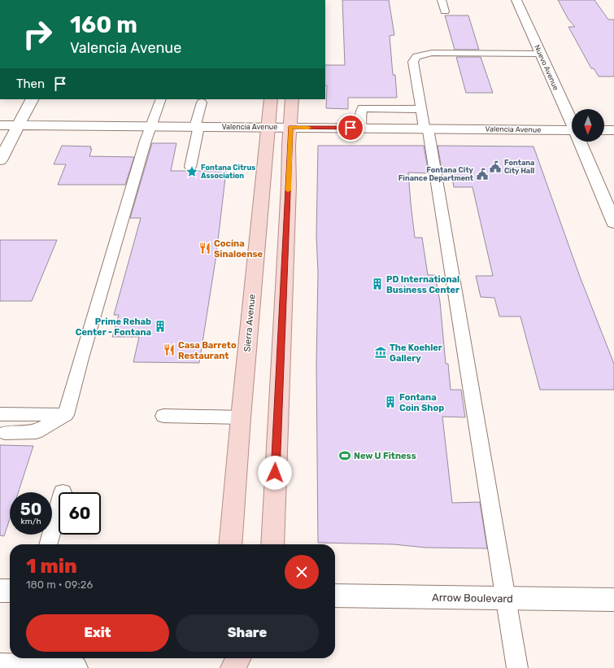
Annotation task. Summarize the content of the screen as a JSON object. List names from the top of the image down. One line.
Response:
{"streets":{"main road":["Sierra Avenue"],"street":["Nuevo Avenue","Valencia Avenue","Arrow Boulevard"]},"crossings":[["Valencia Avenue","Sierra Avenue"]],"places":{"public building":["Fontana City Hall","Fontana City Finance Department"],"place":["Fontana Citrus Association"],"restaurant":["Cocina Sinaloense","Casa Barreto Restaurant"],"building":["PD International Business Center","Prime Rehab Center - Fontana","Fontana Coin Shop"],"museum":["The Koehler Gallery"],"sports":["New U Fitness"]},"north":"bottom","page":{"turn":["160 m","Valencia Avenue"],"then":"Then","speed":"50 km/h","limit":"60","heading":["1 min","180 m · 09:26"],"buttons":["Exit","Share"]}}
